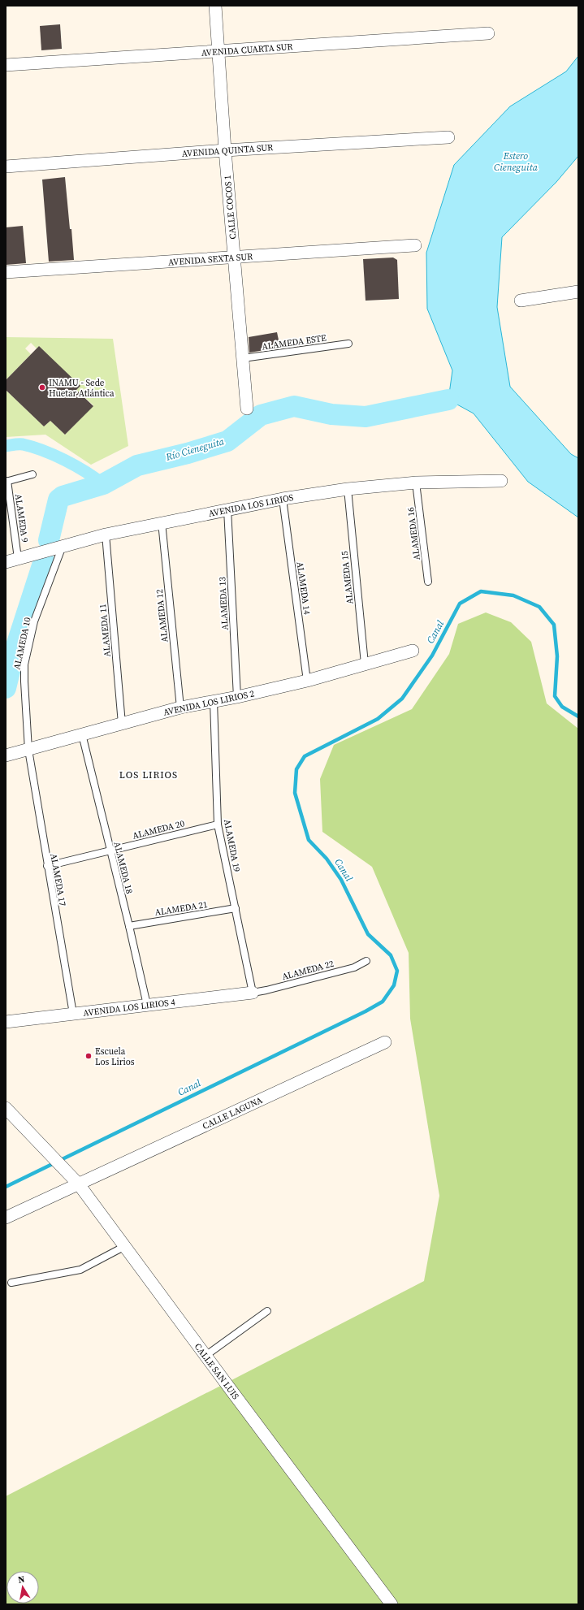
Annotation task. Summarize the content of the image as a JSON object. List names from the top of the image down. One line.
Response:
{"streets":{"street":["AVENIDA CUARTA SUR","AVENIDA QUINTA SUR","CALLE COCOS 1","AVENIDA SEXTA SUR","AVENIDA LOS LIRIOS","AVENIDA LOS LIRIOS 2","AVENIDA LOS LIRIOS 4","CALLE LAGUNA","CALLE SAN LUIS"],"lane":["ALAMEDA ESTE","ALAMEDA 9","ALAMEDA 16","ALAMEDA 15","ALAMEDA 14","ALAMEDA 13","ALAMEDA 12","ALAMEDA 11","ALAMEDA 10","ALAMEDA 20","ALAMEDA 19","ALAMEDA 18","ALAMEDA 17","ALAMEDA 21","ALAMEDA 22"]},"crossings":[["AVENIDA CUARTA SUR","CALLE COCOS 1"],["AVENIDA QUINTA SUR","CALLE COCOS 1"],["CALLE COCOS 1","AVENIDA SEXTA SUR"],["CALLE COCOS 1","ALAMEDA ESTE"],["AVENIDA LOS LIRIOS","ALAMEDA 9"],["AVENIDA LOS LIRIOS","ALAMEDA 16"],["AVENIDA LOS LIRIOS","ALAMEDA 15"],["AVENIDA LOS LIRIOS","ALAMEDA 14"],["AVENIDA LOS LIRIOS","ALAMEDA 13"],["AVENIDA LOS LIRIOS","ALAMEDA 12"],["AVENIDA LOS LIRIOS","ALAMEDA 11"],["AVENIDA LOS LIRIOS","ALAMEDA 10"],["ALAMEDA 15","AVENIDA LOS LIRIOS 2"],["ALAMEDA 14","AVENIDA LOS LIRIOS 2"],["ALAMEDA 13","AVENIDA LOS LIRIOS 2"],["ALAMEDA 12","AVENIDA LOS LIRIOS 2"],["ALAMEDA 11","AVENIDA LOS LIRIOS 2"],["ALAMEDA 10","AVENIDA LOS LIRIOS 2"],["ALAMEDA 10","ALAMEDA 17"],["AVENIDA LOS LIRIOS 2","ALAMEDA 19"],["AVENIDA LOS LIRIOS 2","ALAMEDA 18"],["AVENIDA LOS LIRIOS 2","ALAMEDA 17"],["ALAMEDA 20","ALAMEDA 19"],["ALAMEDA 20","ALAMEDA 18"],["ALAMEDA 20","ALAMEDA 17"],["ALAMEDA 19","ALAMEDA 21"],["ALAMEDA 19","ALAMEDA 22"],["ALAMEDA 19","AVENIDA LOS LIRIOS 4"],["ALAMEDA 18","ALAMEDA 21"],["ALAMEDA 18","AVENIDA LOS LIRIOS 4"],["ALAMEDA 17","AVENIDA LOS LIRIOS 4"],["ALAMEDA 22","AVENIDA LOS LIRIOS 4"],["CALLE LAGUNA","CALLE SAN LUIS"]],"districts":["LOS LIRIOS"],"water":["Estero Cieneguita","Río Cieneguita","Canal"],"places":["INAMU - Sede Huetar Atlántica","Escuela Los Lirios"],"north":"top"}
